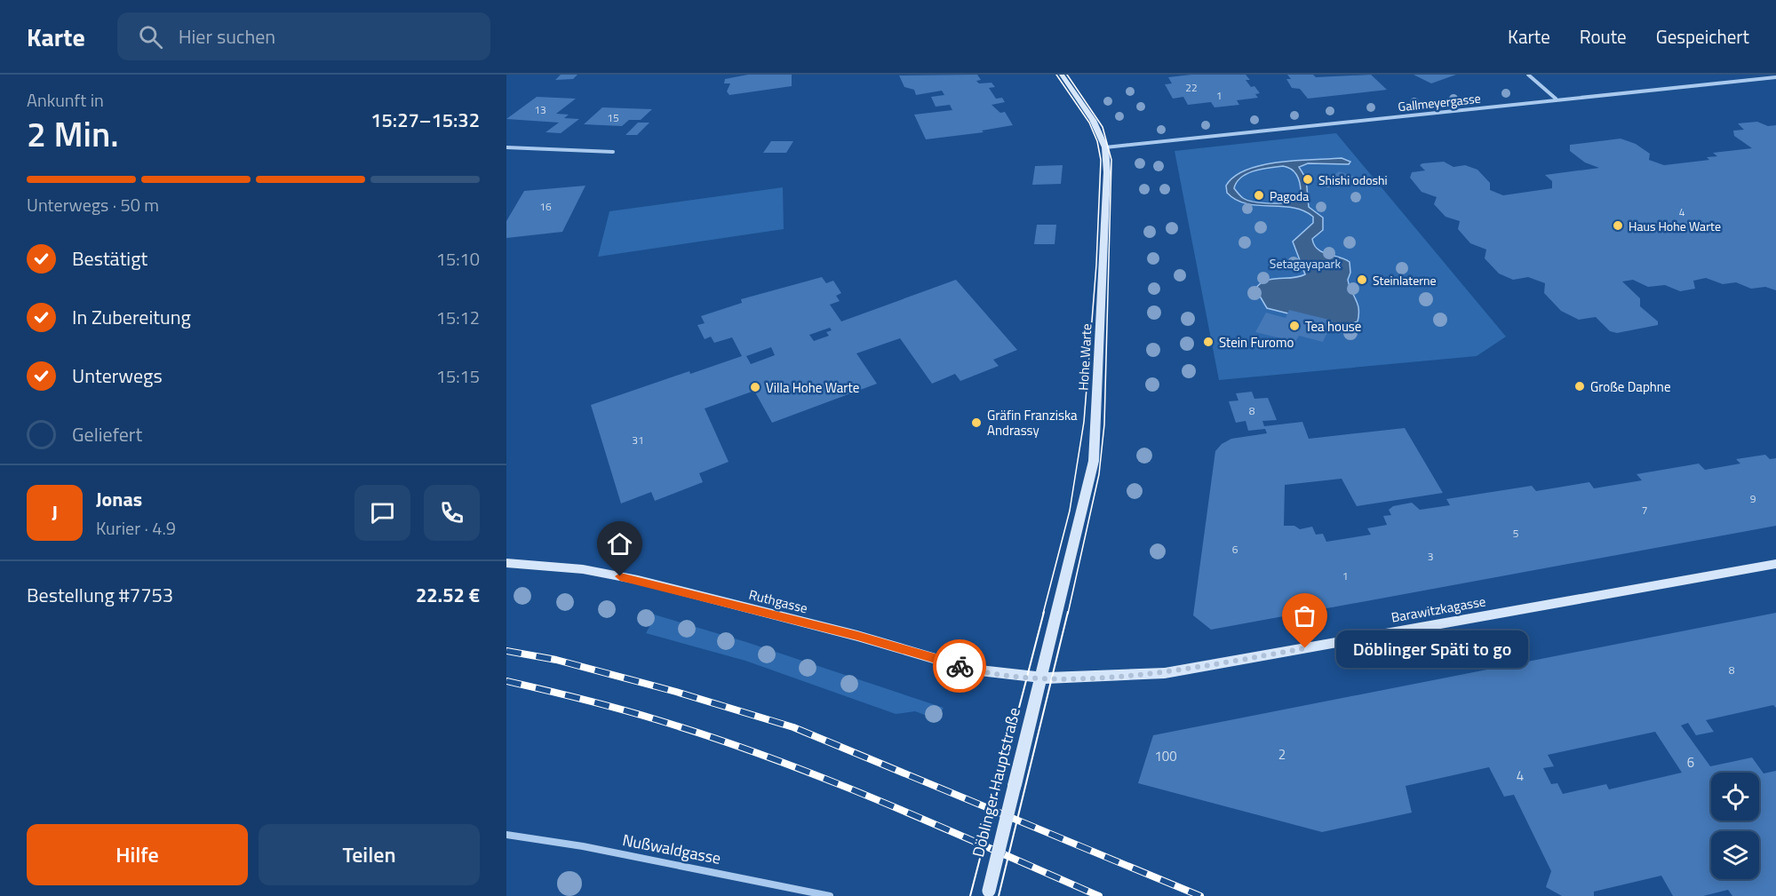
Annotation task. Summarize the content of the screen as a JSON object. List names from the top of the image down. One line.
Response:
{"streets":{"main road":["Hohe Warte","Ruthgasse","Barawitzkagasse","Döblinger Hauptstraße"],"street":["Gallmeyergasse","Nußwaldgasse"]},"crossings":[["Gallmeyergasse","Hohe Warte"],["Hohe Warte","Ruthgasse"],["Hohe Warte","Barawitzkagasse"],["Hohe Warte","Döblinger Hauptstraße"],["Ruthgasse","Barawitzkagasse"],["Ruthgasse","Döblinger Hauptstraße"],["Barawitzkagasse","Döblinger Hauptstraße"]],"parks":["Setagayapark"],"places":["Shishi odoshi","Pagoda","Haus Hohe Warte","Steinlaterne","Tea house","Stein Furomo","Große Daphne","Villa Hohe Warte","Gräfin Franziska Andrassy","Döblinger Späti to go"],"house_numbers":["22","1","13","15","16","4","8","31","9","7","5","6","3","1","8","2","100","6","4"],"page":{"header":"Karte","search":"Hier suchen","nav":["Karte","Route","Gespeichert"],"heading":["2 Min.","Ankunft in","15:27–15:32"],"panel":["Jonas","Kurier · 4.9","Bestellung #7753","22.52 €"],"bar":"Unterwegs · 50 m","list":[["Bestätigt","15:10"],["In Zubereitung","15:12"],["Unterwegs","15:15"],"Geliefert"],"round":"J","bubble":"Döblinger Späti to go","buttons":["Hilfe","Teilen"]}}
